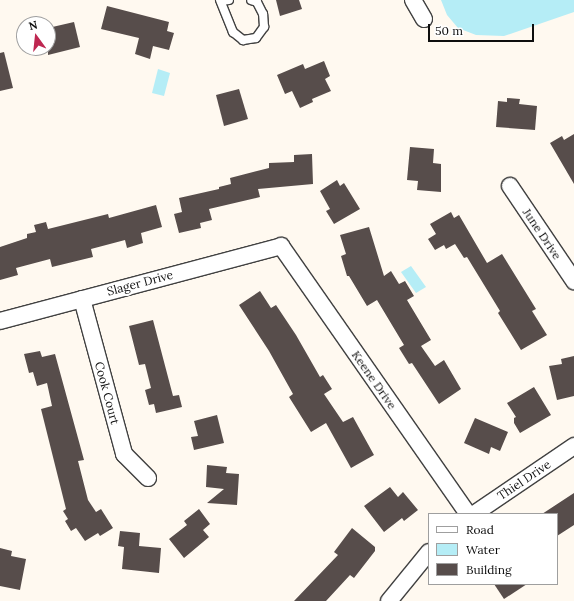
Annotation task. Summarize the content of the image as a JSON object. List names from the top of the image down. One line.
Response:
{"streets":{"street":["June Drive","Slager Drive","Keene Drive","Cook Court","Thiel Drive"]},"crossings":[["Slager Drive","Keene Drive"],["Slager Drive","Cook Court"]],"legend":["Road","Water","Building"],"scale_bar":"50 m","north":"top"}
